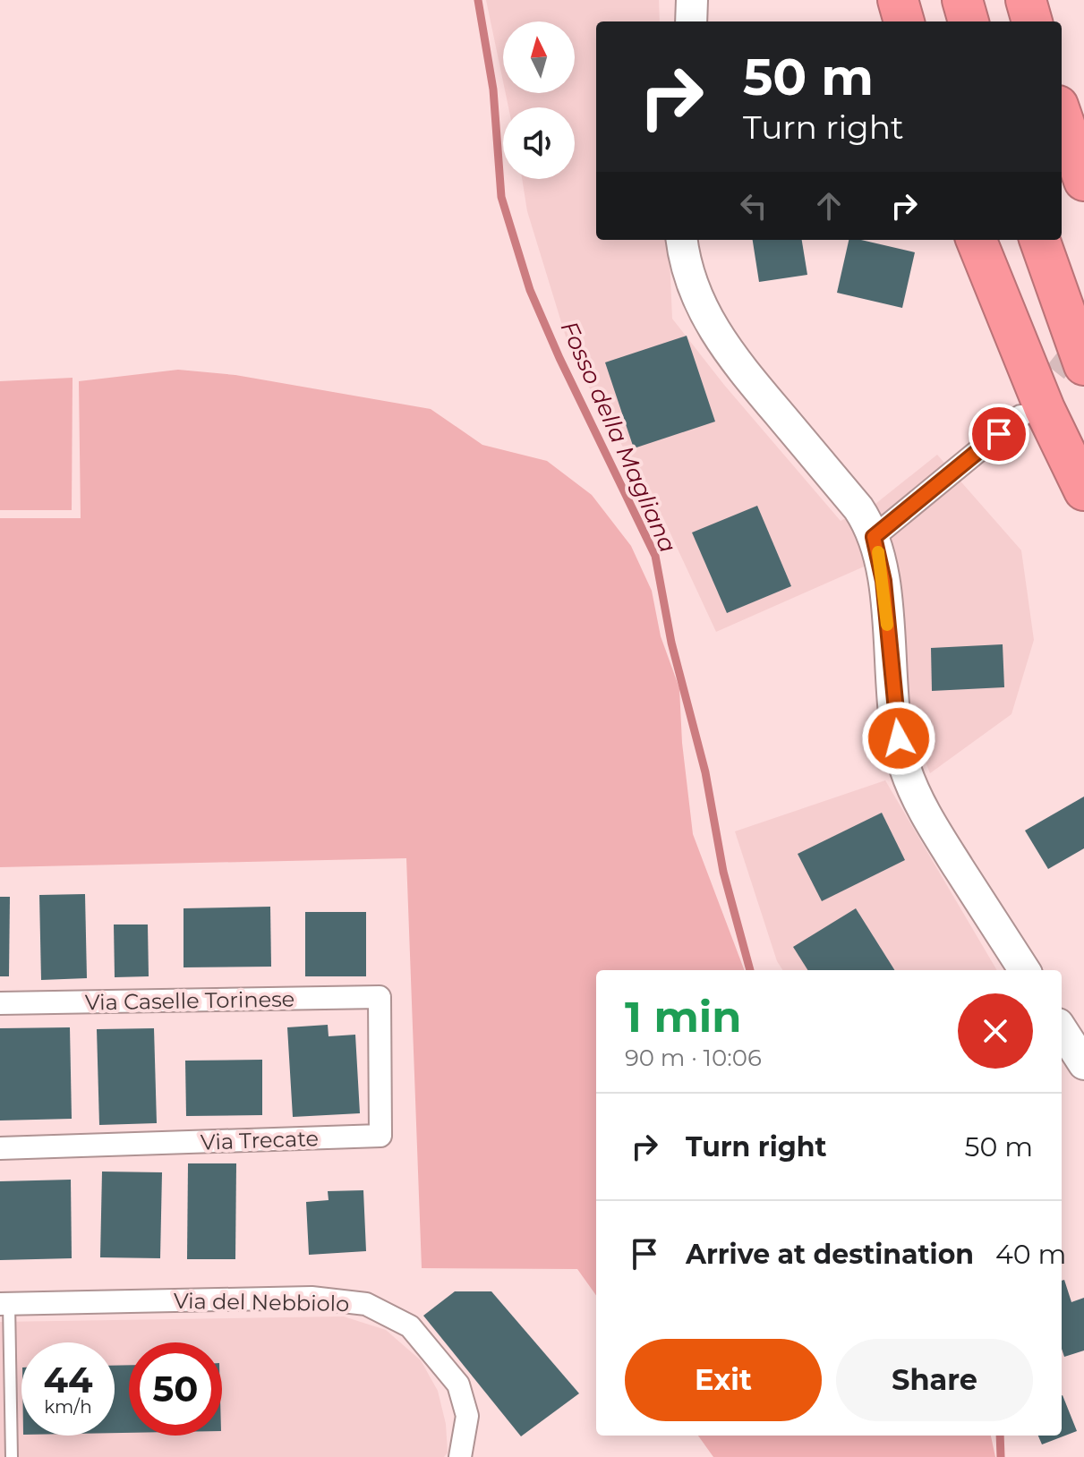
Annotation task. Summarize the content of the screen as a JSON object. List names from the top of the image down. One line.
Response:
{"streets":{"street":["Via Caselle Torinese","Via Trecate","Via del Nebbiolo"]},"crossings":[["Via Caselle Torinese","Via Trecate"]],"water":["Fosso della Magliana"],"north":"top","page":{"turn":["50 m","Turn right"],"heading":["1 min","90 m · 10:06"],"list":[{"name":"Turn right","value":"50 m"},{"name":"Arrive at destination","value":"40 m"}],"buttons":["Exit","Share"],"speed":"44 km/h","limit":"50"}}
